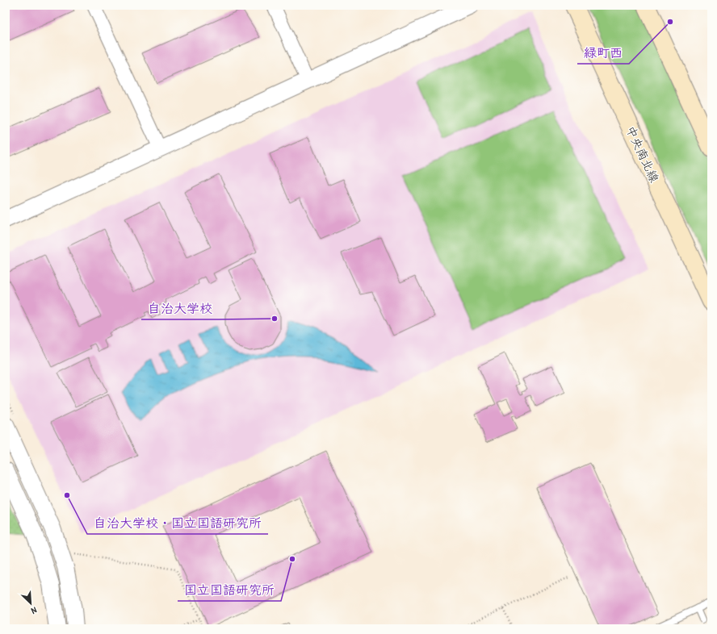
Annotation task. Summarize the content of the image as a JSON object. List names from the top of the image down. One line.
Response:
{"streets":{"main road":["中央南北線"]},"places":["緑町西","自治大学校","自治大学校・国立国語研究所","国立国語研究所"],"north":"bottom right"}
